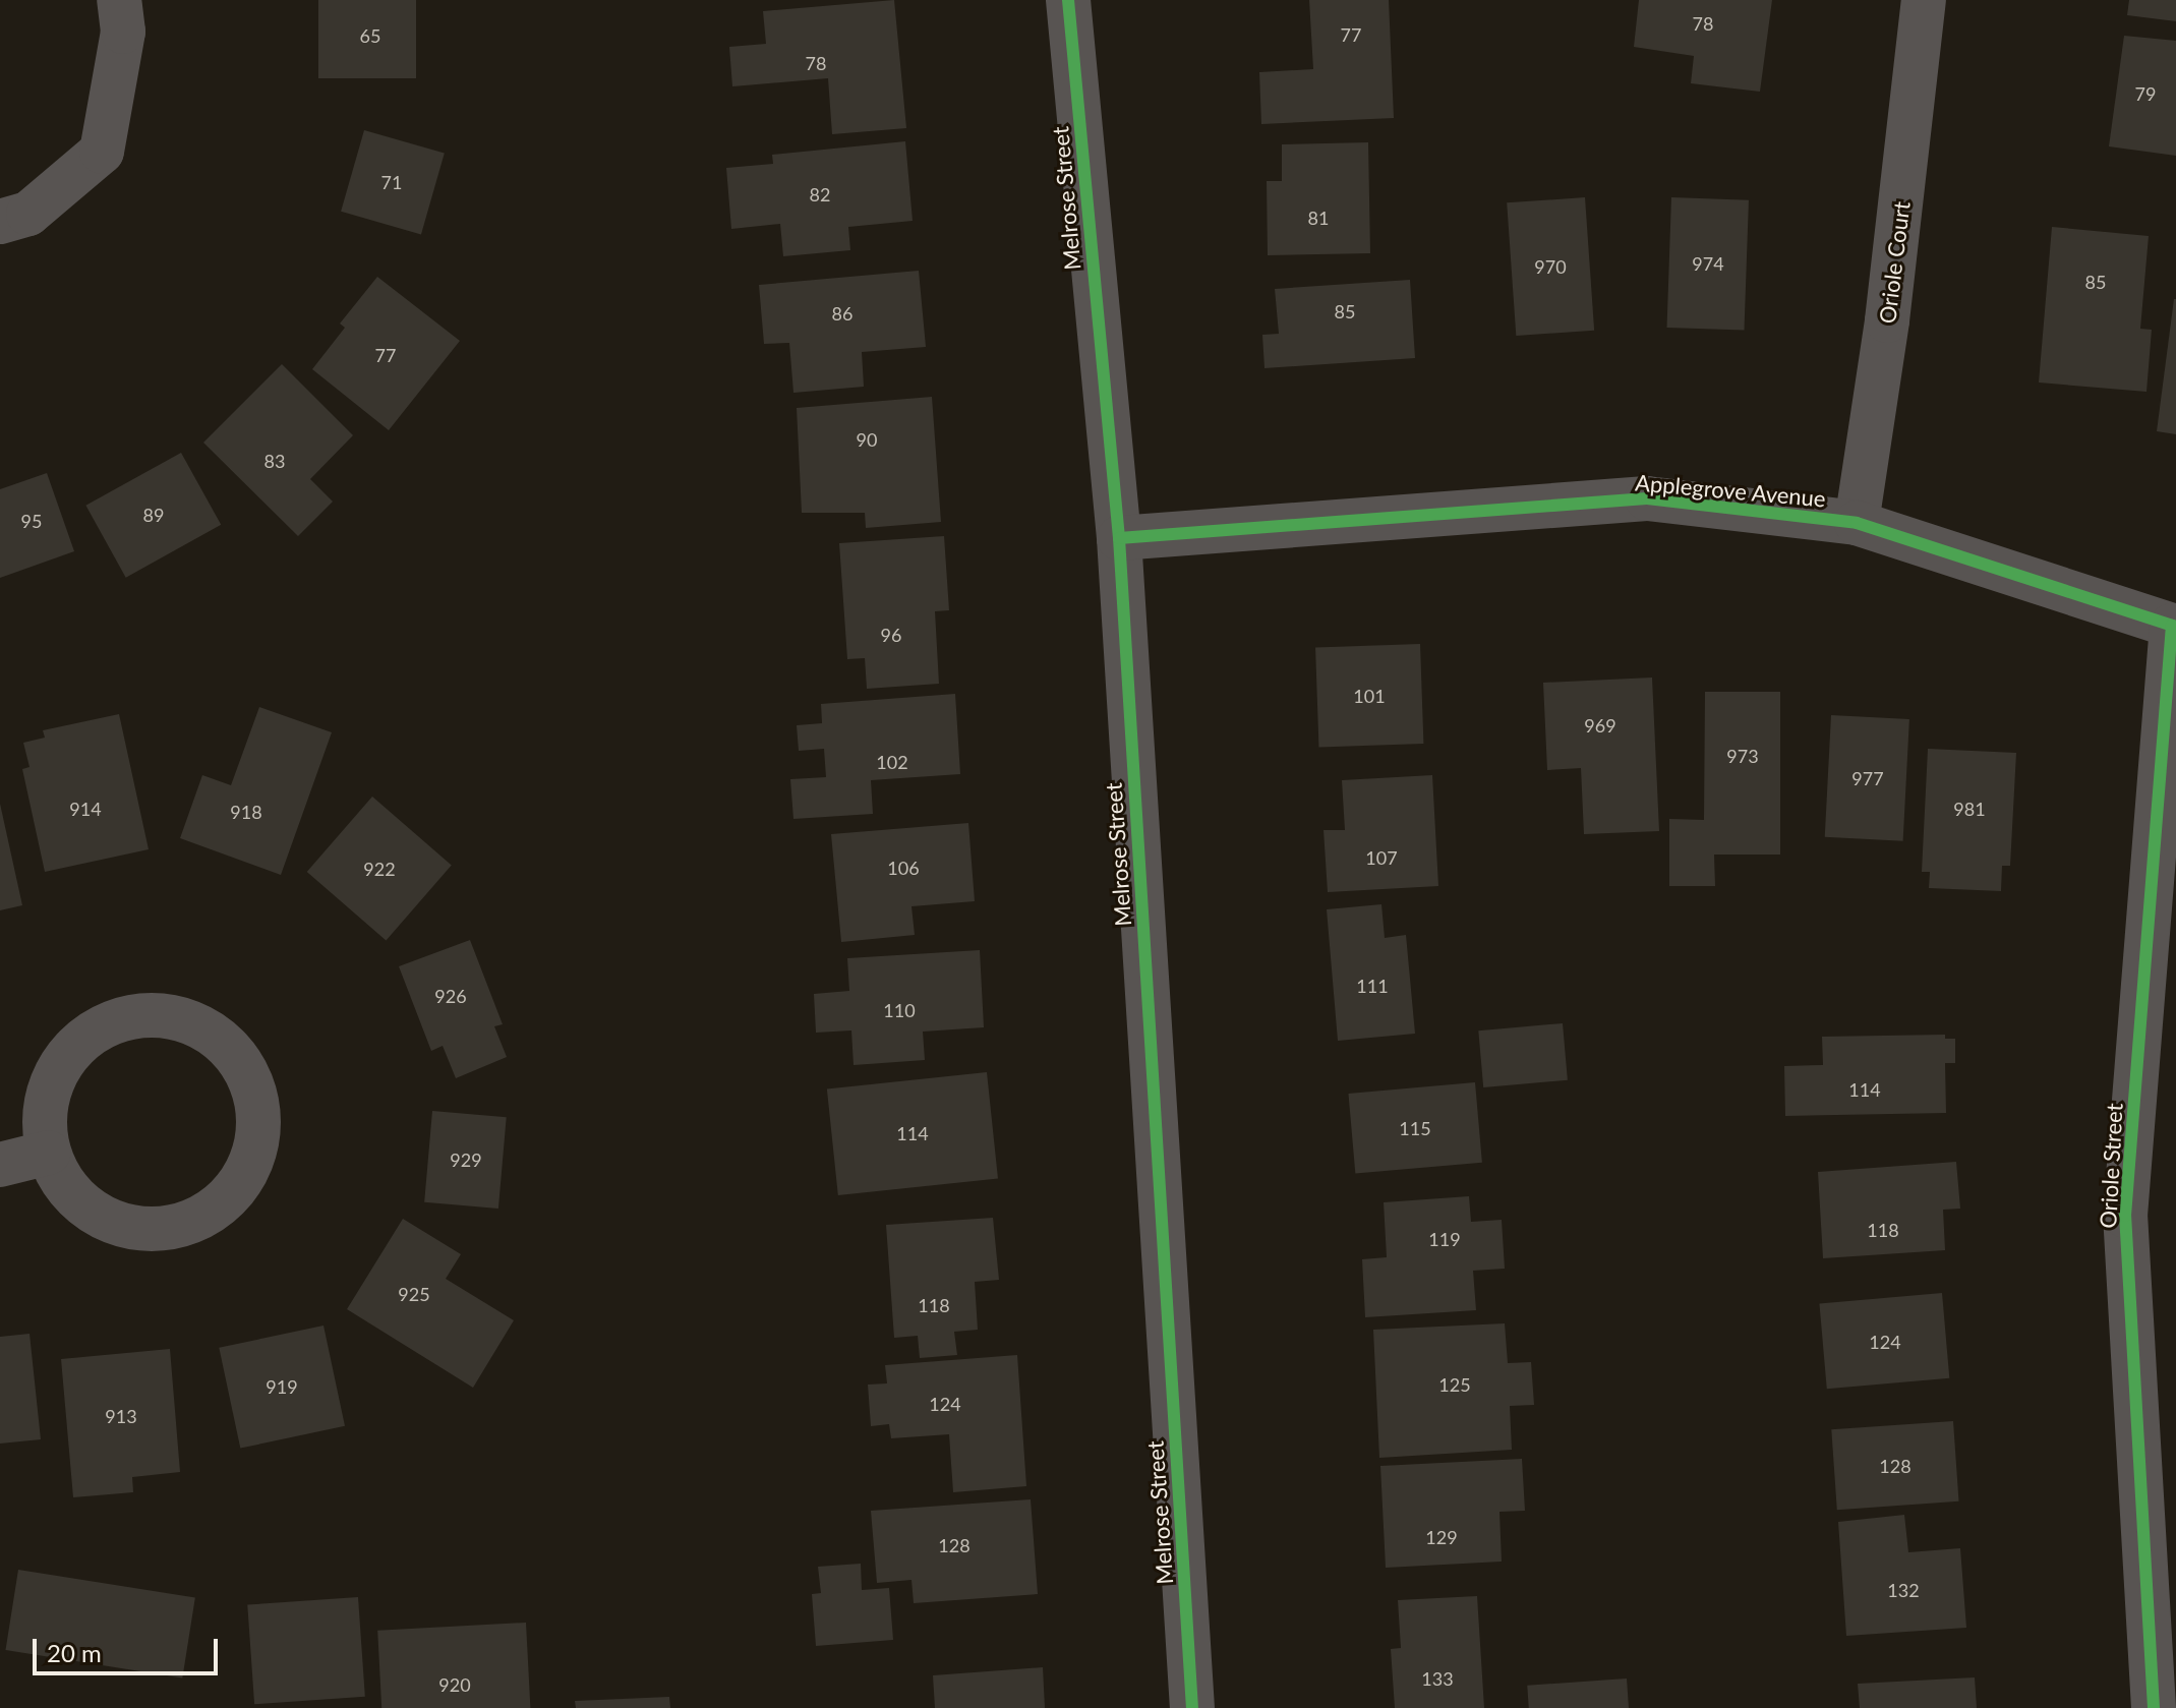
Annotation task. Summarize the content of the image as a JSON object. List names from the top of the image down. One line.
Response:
{"streets":{"street":["Melrose Street","Oriole Court","Applegrove Avenue","Oriole Street"]},"crossings":[["Melrose Street","Applegrove Avenue"],["Oriole Court","Applegrove Avenue"],["Applegrove Avenue","Oriole Street"]],"house_numbers":["78","77","65","78","79","71","82","81","974","970","85","85","86","77","90","83","89","95","96","101","969","973","102","977","914","981","918","107","106","922","111","926","110","114","115","114","929","118","119","925","118","124","125","919","124","913","128","129","128","132","133","920"],"scale_bar":"20 m"}
